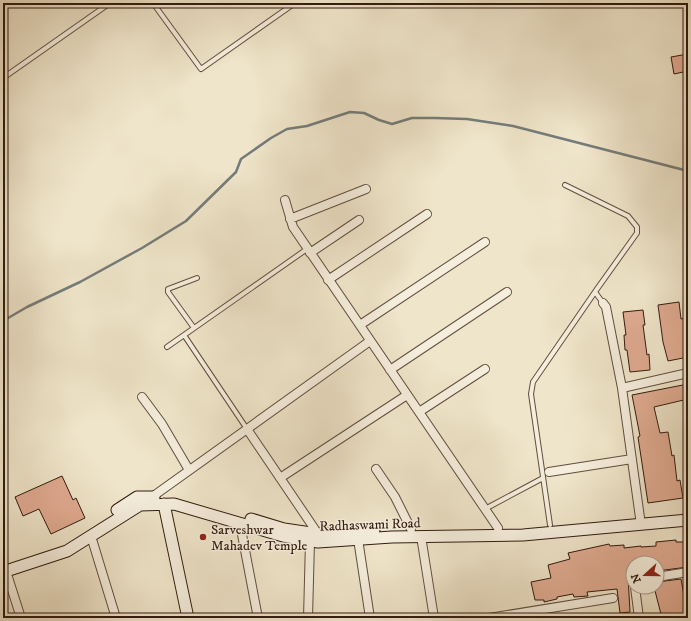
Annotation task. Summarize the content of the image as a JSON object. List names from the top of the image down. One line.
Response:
{"streets":{"street":["Radhaswami Road"]},"places":["Sarveshwar Mahadev Temple"],"north":"left"}
